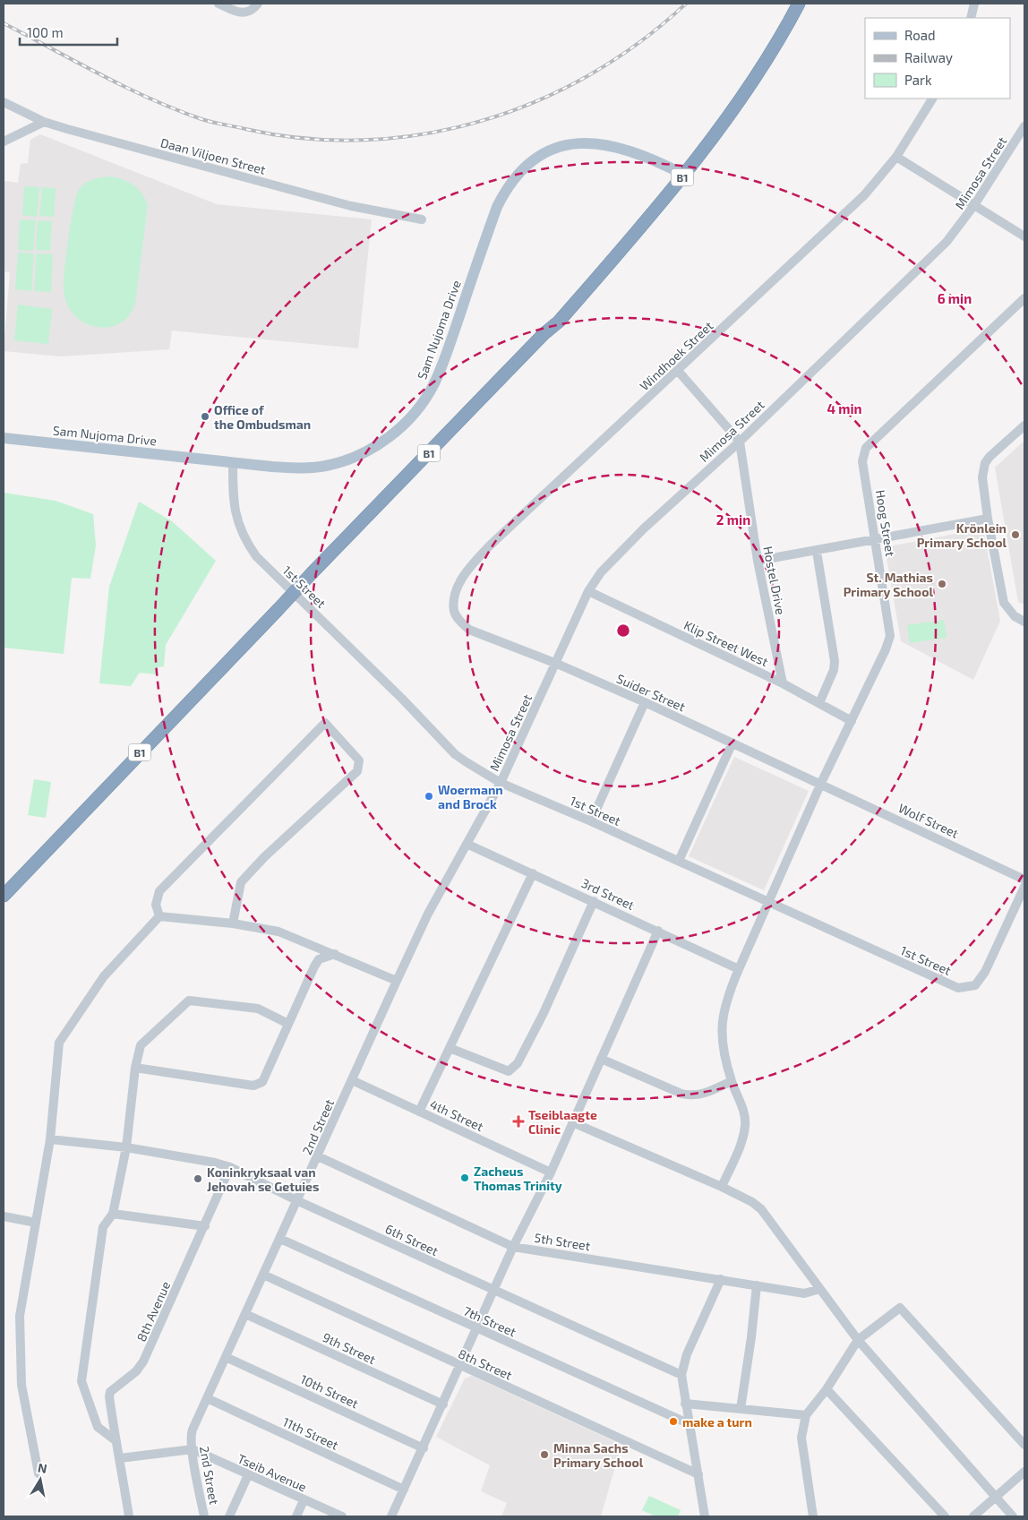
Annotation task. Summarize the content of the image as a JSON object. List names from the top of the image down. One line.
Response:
{"streets":{"highway":["B1"],"main road":["Sam Nujoma Drive"],"street":["Daan Viljoen Street","Mimosa Street","Windhoek Street","Hoog Street","Hostel Drive","1st Street","Klip Street West","Suider Street","Wolf Street","3rd Street","4th Street","2nd Street","6th Street","5th Street","8th Avenue","7th Street","9th Street","8th Street","10th Street","11th Street","Tseib Avenue"]},"crossings":[["Mimosa Street","Hostel Drive"],["Mimosa Street","1st Street"],["Mimosa Street","Klip Street West"],["Mimosa Street","Suider Street"],["Mimosa Street","2nd Street"],["B1","Sam Nujoma Drive"],["Sam Nujoma Drive","1st Street"],["Windhoek Street","Suider Street"],["Hoog Street","1st Street"],["Hoog Street","Klip Street West"],["Hoog Street","Suider Street"],["Hoog Street","Wolf Street"],["Hoog Street","3rd Street"],["Hostel Drive","Klip Street West"],["1st Street","2nd Street"],["Suider Street","Wolf Street"],["3rd Street","2nd Street"],["4th Street","2nd Street"],["2nd Street","6th Street"],["2nd Street","5th Street"],["2nd Street","7th Street"],["2nd Street","9th Street"],["2nd Street","8th Street"],["2nd Street","10th Street"],["2nd Street","11th Street"],["2nd Street","Tseib Avenue"],["6th Street","8th Avenue"]],"places":{"other":["Office of the Ombudsman","Krönlein Primary School","St. Mathias Primary School","Woermann and Brock","Zacheus Thomas Trinity","Koninkryksaal van Jehovah se Getuies","make a turn","Minna Sachs Primary School"],"health":["Tseiblaagte Clinic"]},"legend":["Road","Railway","Park"],"scale_bar":"100 m","north":"top","rings":["6 min","4 min","2 min"]}
